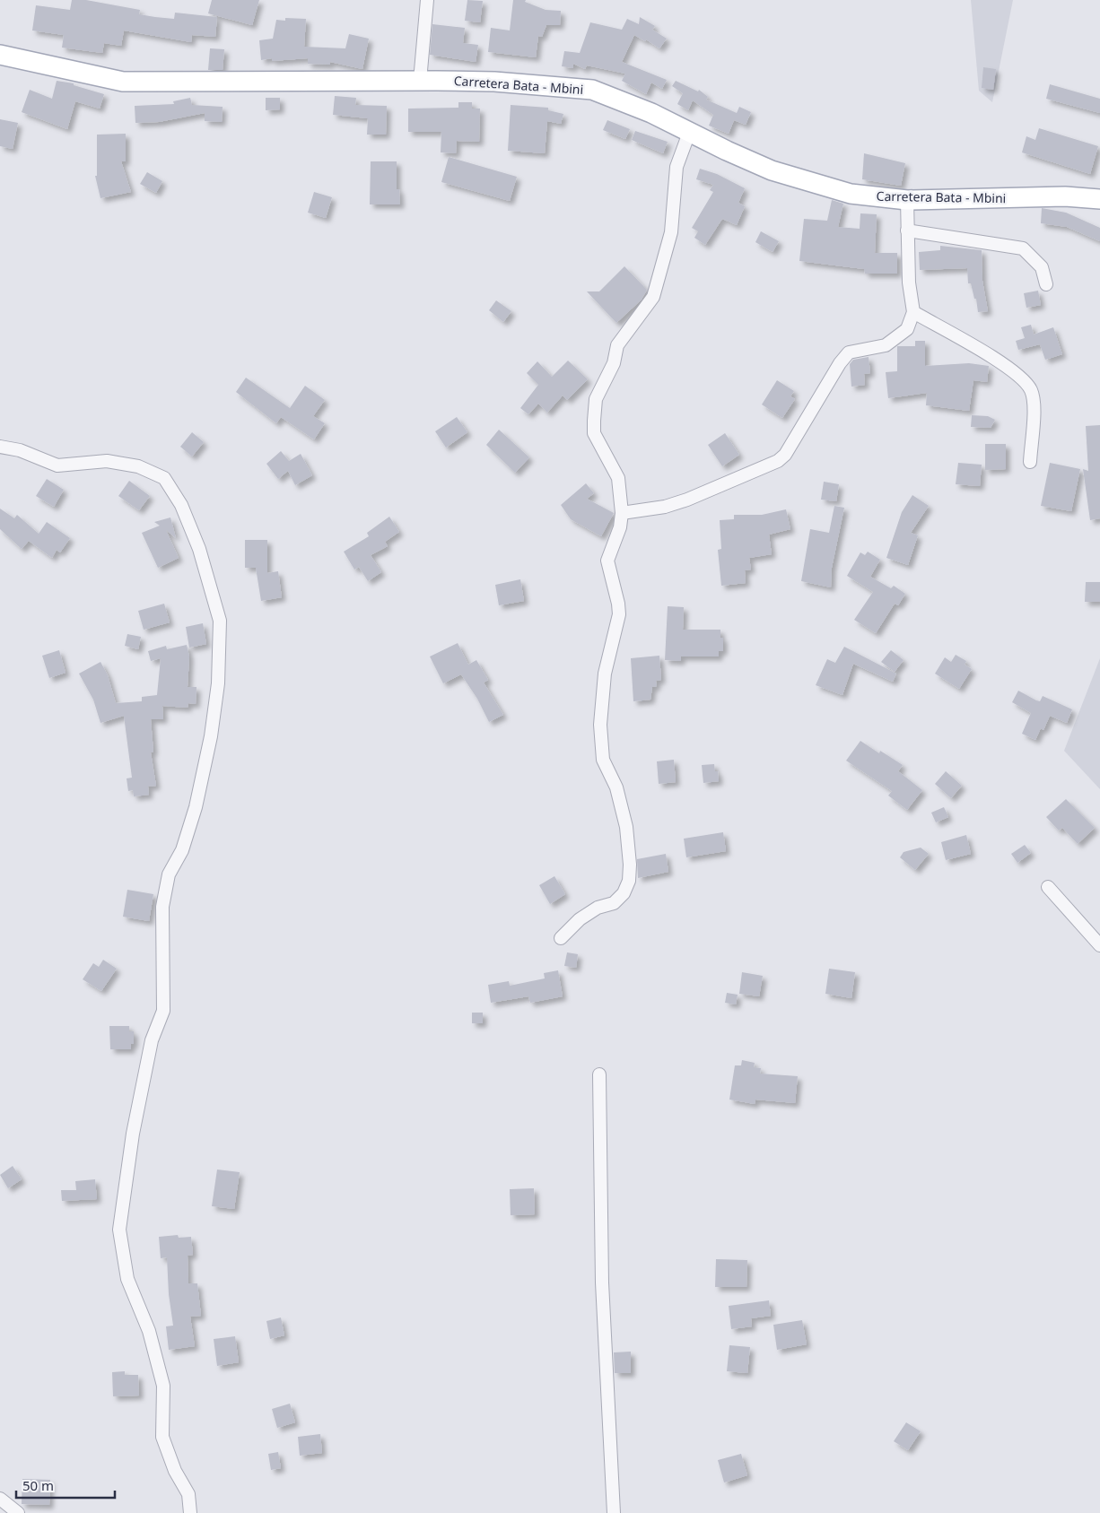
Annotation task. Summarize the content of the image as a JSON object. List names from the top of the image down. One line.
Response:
{"streets":{"main road":["Carretera Bata - Mbini"]},"scale_bar":"50 m"}
